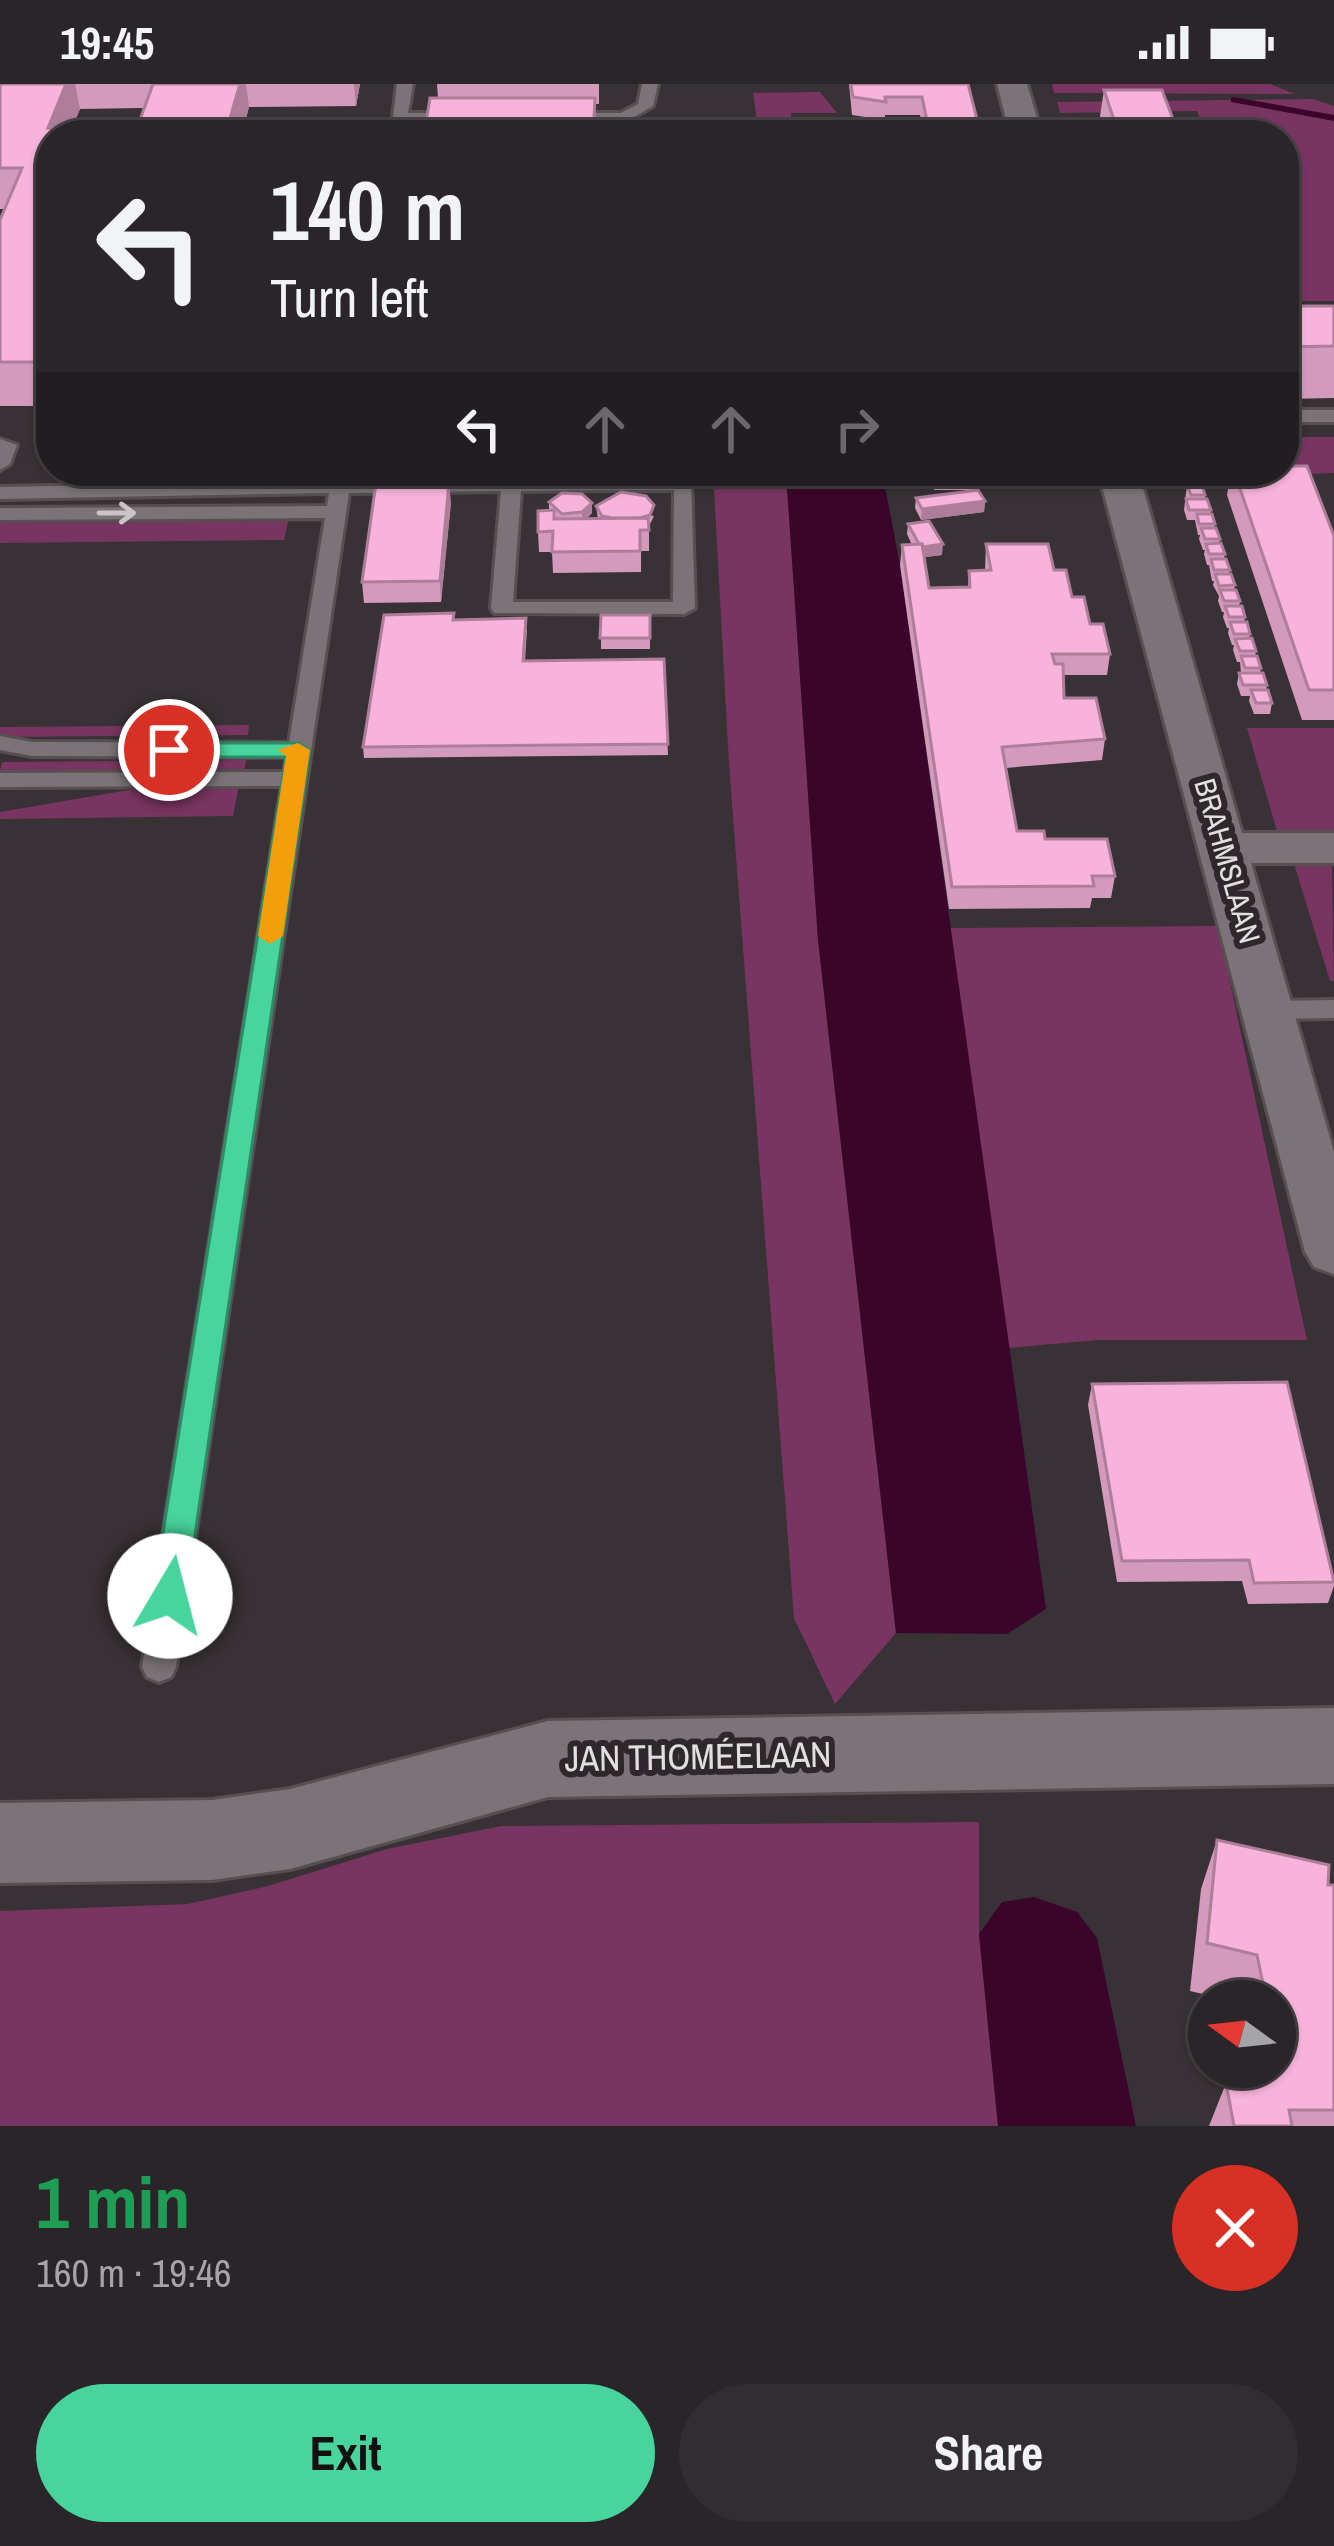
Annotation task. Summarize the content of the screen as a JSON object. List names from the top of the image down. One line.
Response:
{"streets":{"street":["BRAHMSLAAN","JAN THOMÉELAAN"]},"north":"left","page":{"status":"19:45","turn":["140 m","Turn left"],"heading":["1 min","160 m · 19:46"],"buttons":["Exit","Share"]}}
